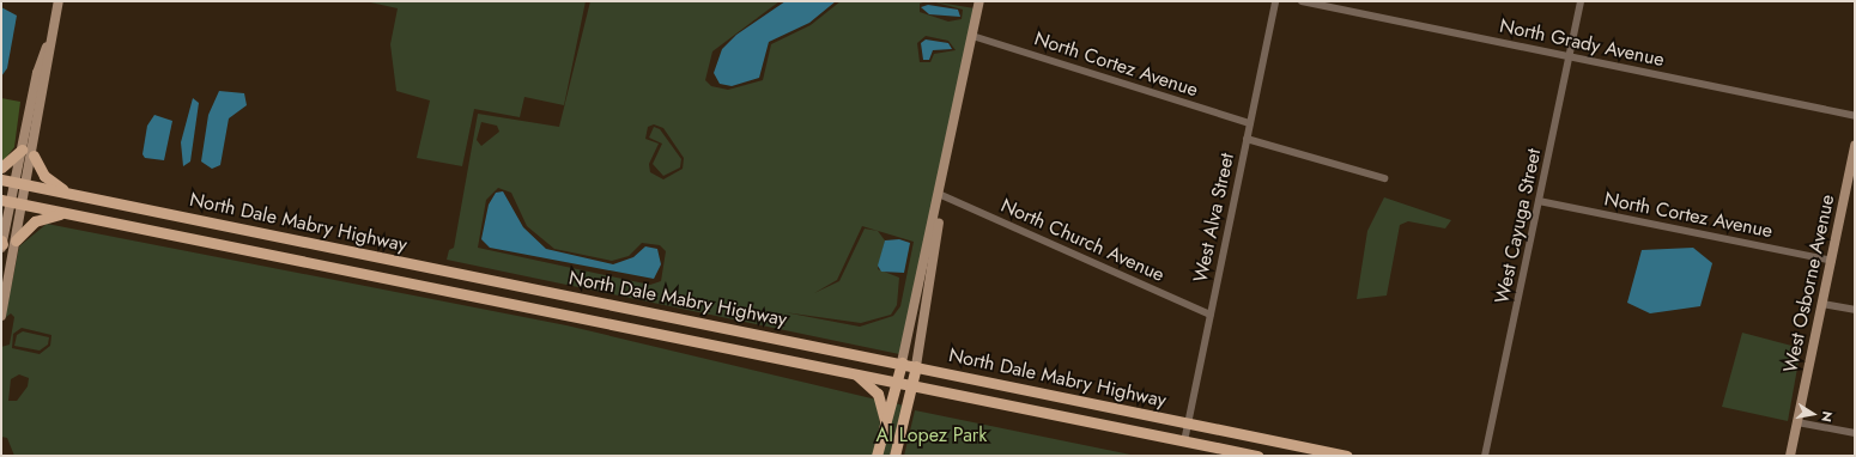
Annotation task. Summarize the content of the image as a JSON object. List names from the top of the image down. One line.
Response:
{"streets":{"main road":["North Dale Mabry Highway"],"street":["North Grady Avenue","North Cortez Avenue","West Alva Street","West Cayuga Street","North Church Avenue","West Osborne Avenue"]},"crossings":[["North Grady Avenue","West Cayuga Street"],["North Cortez Avenue","West Alva Street"],["North Cortez Avenue","West Cayuga Street"],["North Cortez Avenue","West Osborne Avenue"],["West Alva Street","North Dale Mabry Highway"],["West Alva Street","North Church Avenue"]],"parks":["Al Lopez Park"],"north":"right"}
